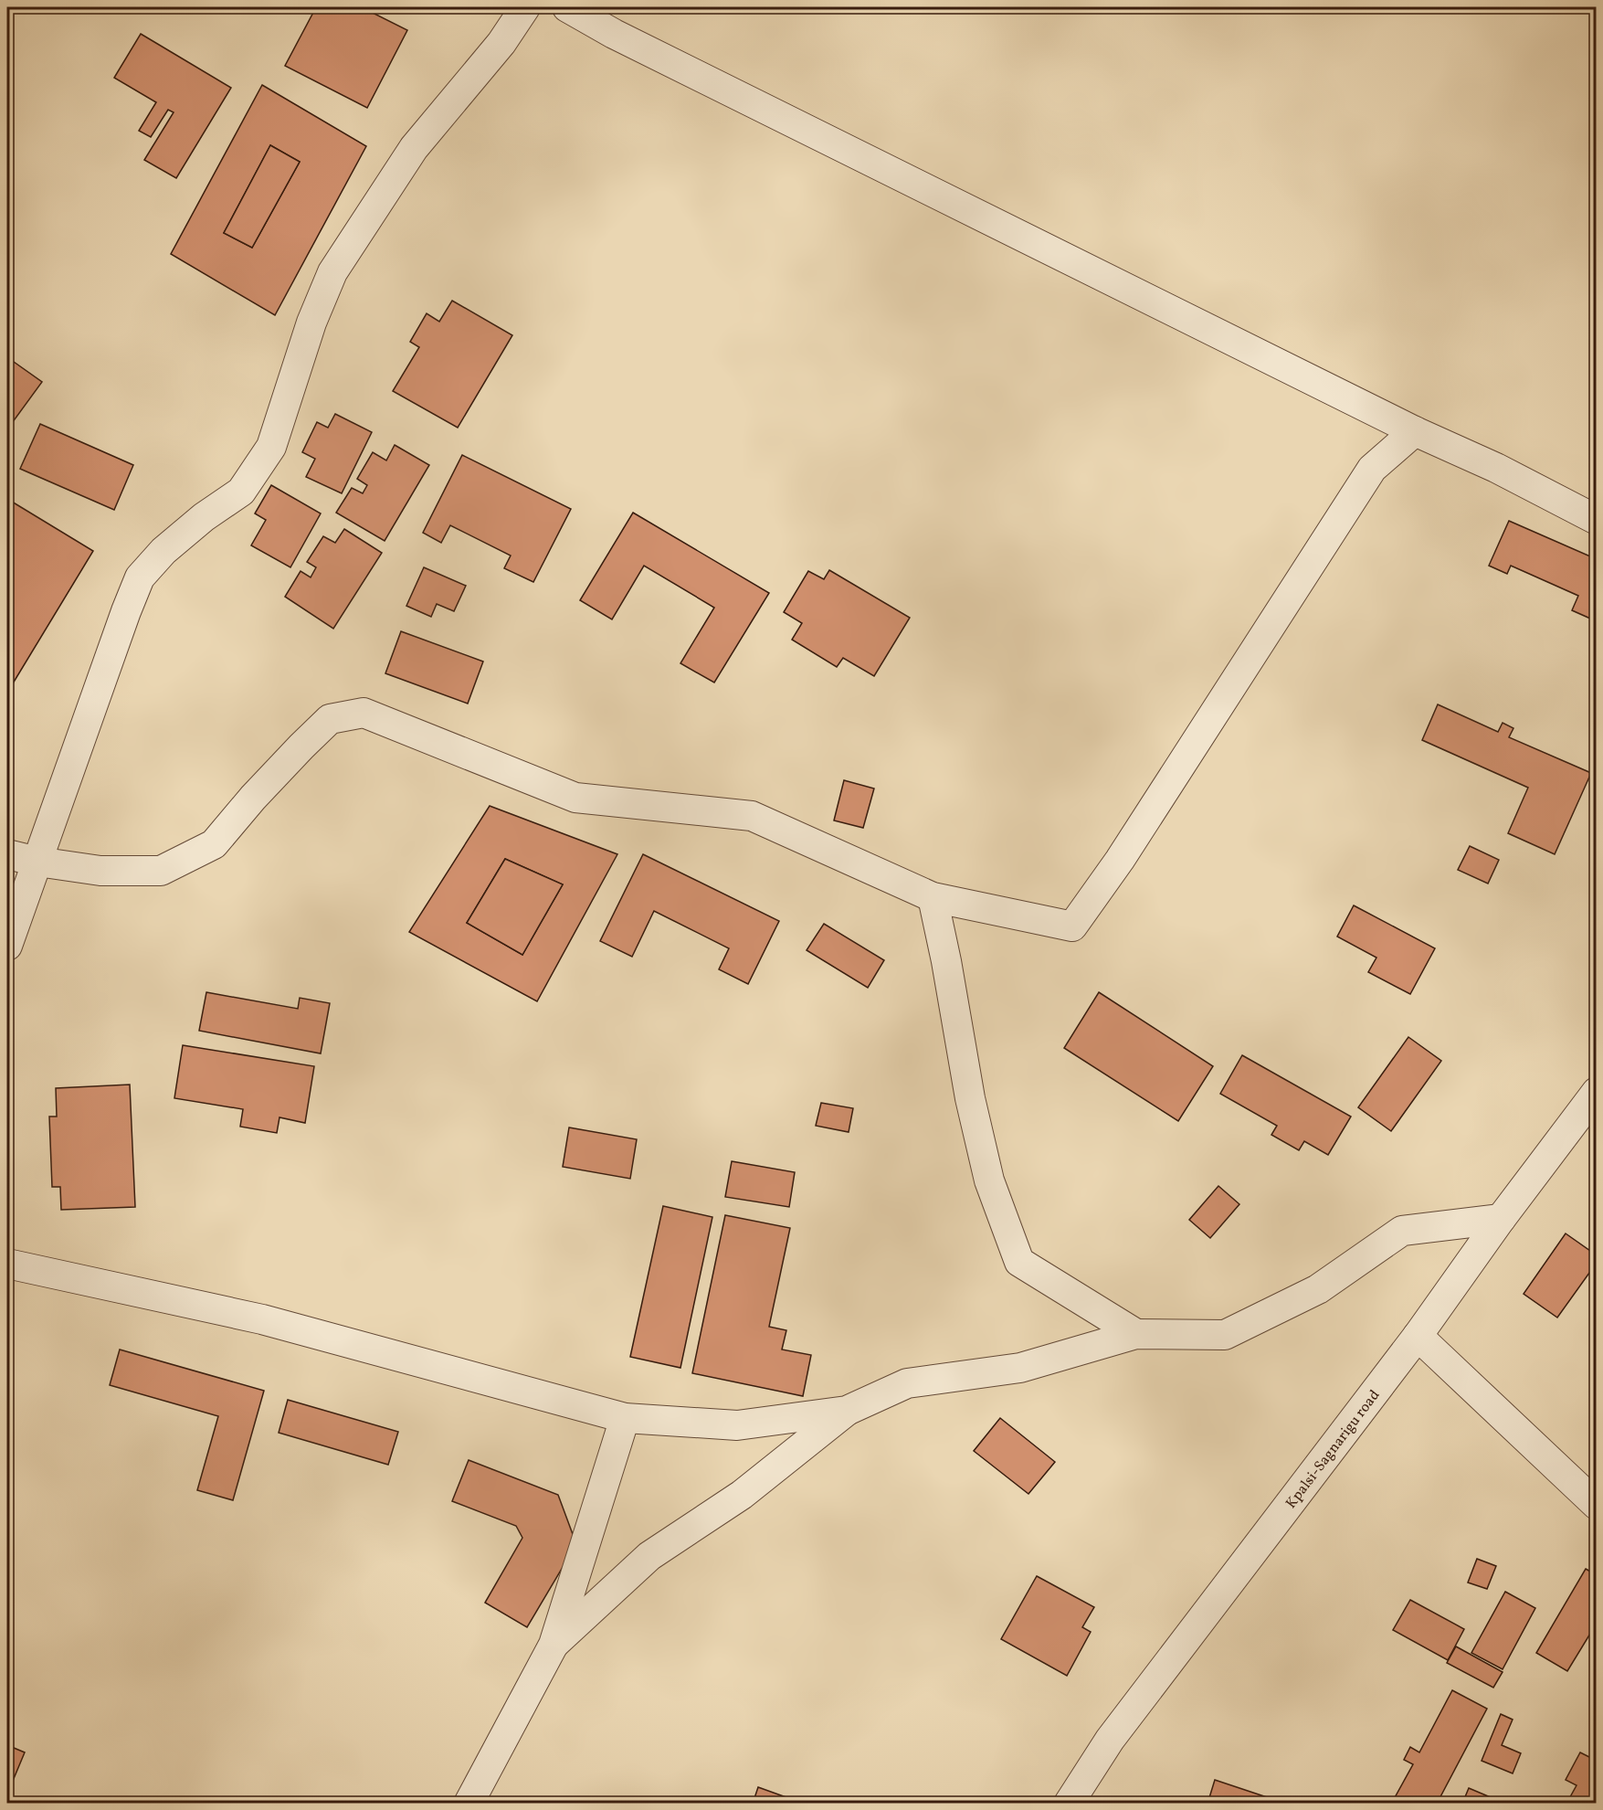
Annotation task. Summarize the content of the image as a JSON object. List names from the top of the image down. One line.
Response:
{"streets":{"street":["Kpalsi-Sagnarigu road"]}}
